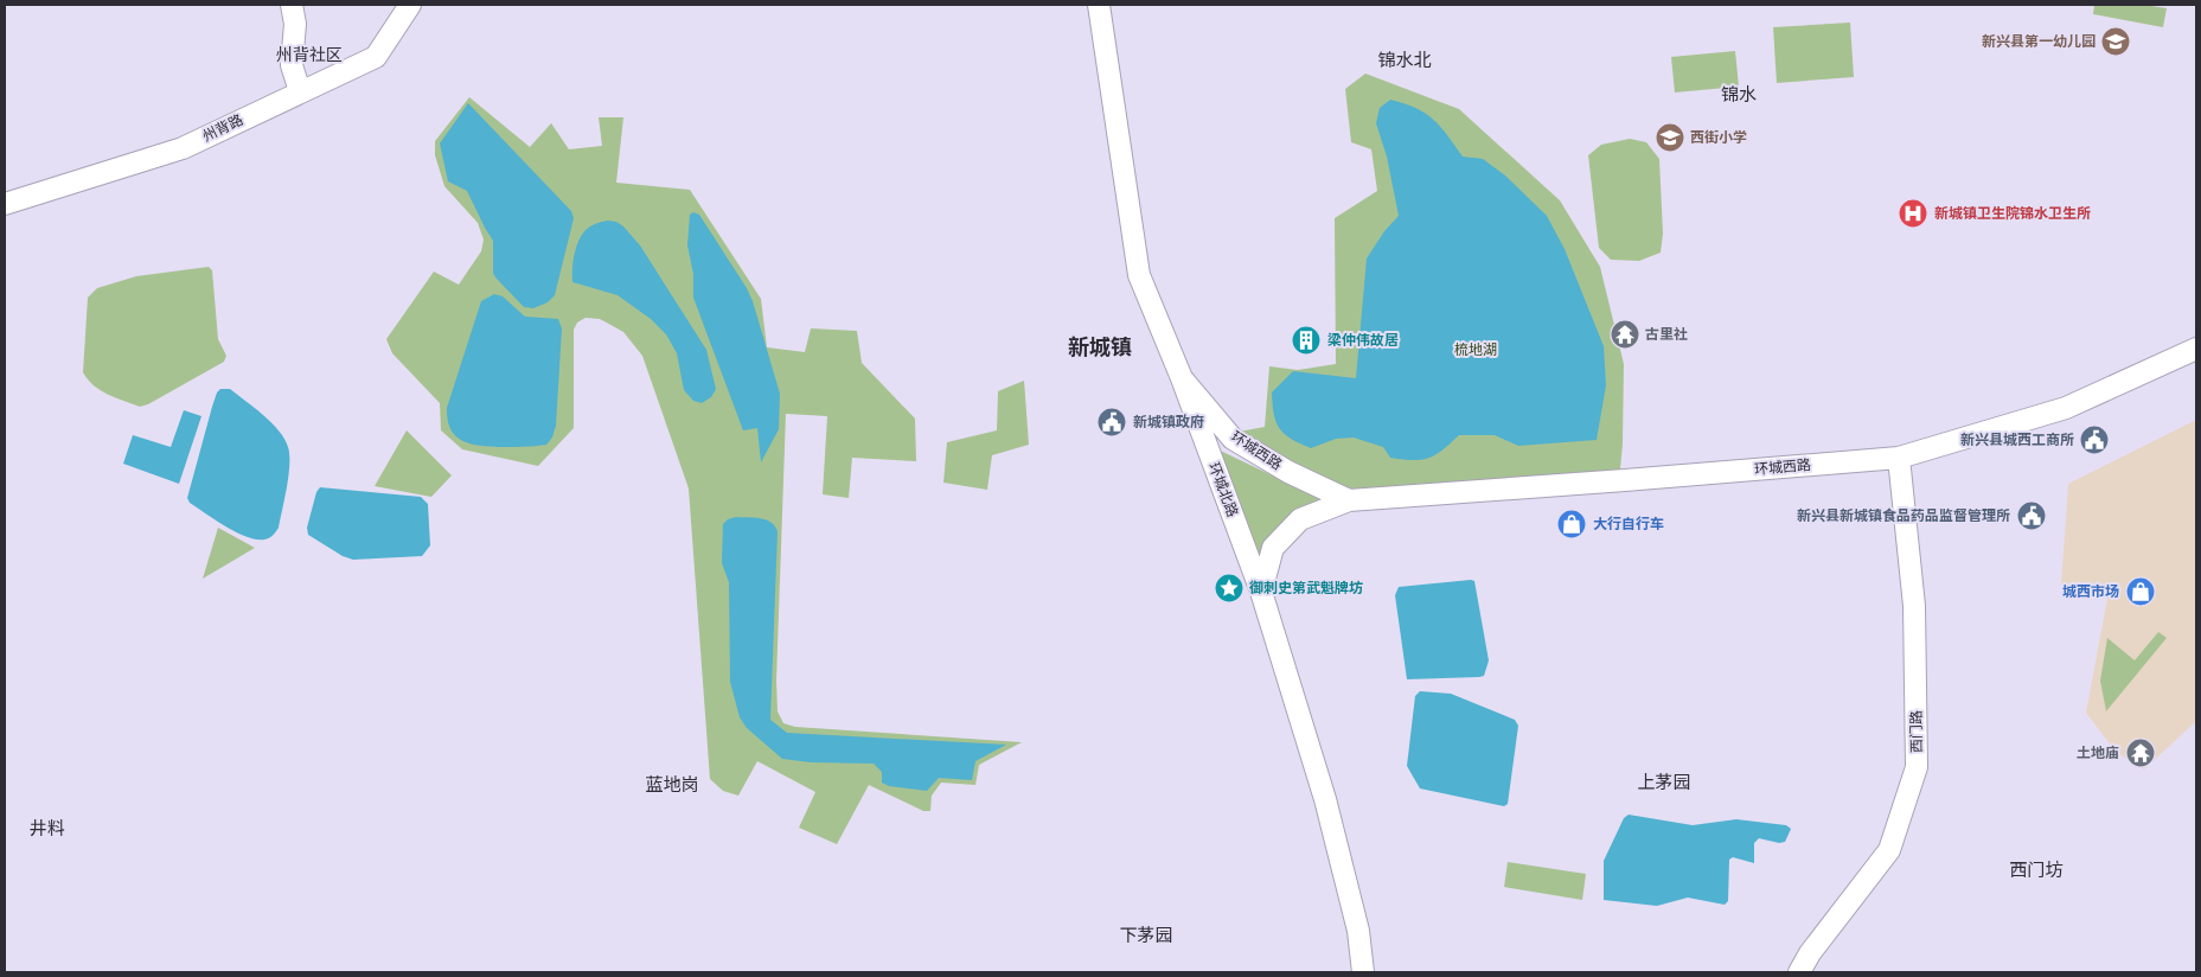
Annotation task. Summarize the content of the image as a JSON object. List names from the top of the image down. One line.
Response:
{"streets":{"street":["州背路","环城西路","环城北路","西门路"]},"crossings":[["环城西路","环城北路"],["环城西路","西门路"]],"districts":["州背社区","锦水北","锦水","新城镇","上茅园","蓝地岗","井料","西门坊","下茅园"],"parks":["梳地湖"],"places":{"school or university":["新兴县第一幼儿园","西街小学"],"hospital":["新城镇卫生院锦水卫生所"],"temple":["古里社","土地庙"],"building":["梁仲伟故居"],"public building":["新城镇政府","新兴县城西工商所","新兴县新城镇食品药品监督管理所"],"shop":["大行自行车","城西市场"],"place":["御刺史第武魁牌坊"]}}
